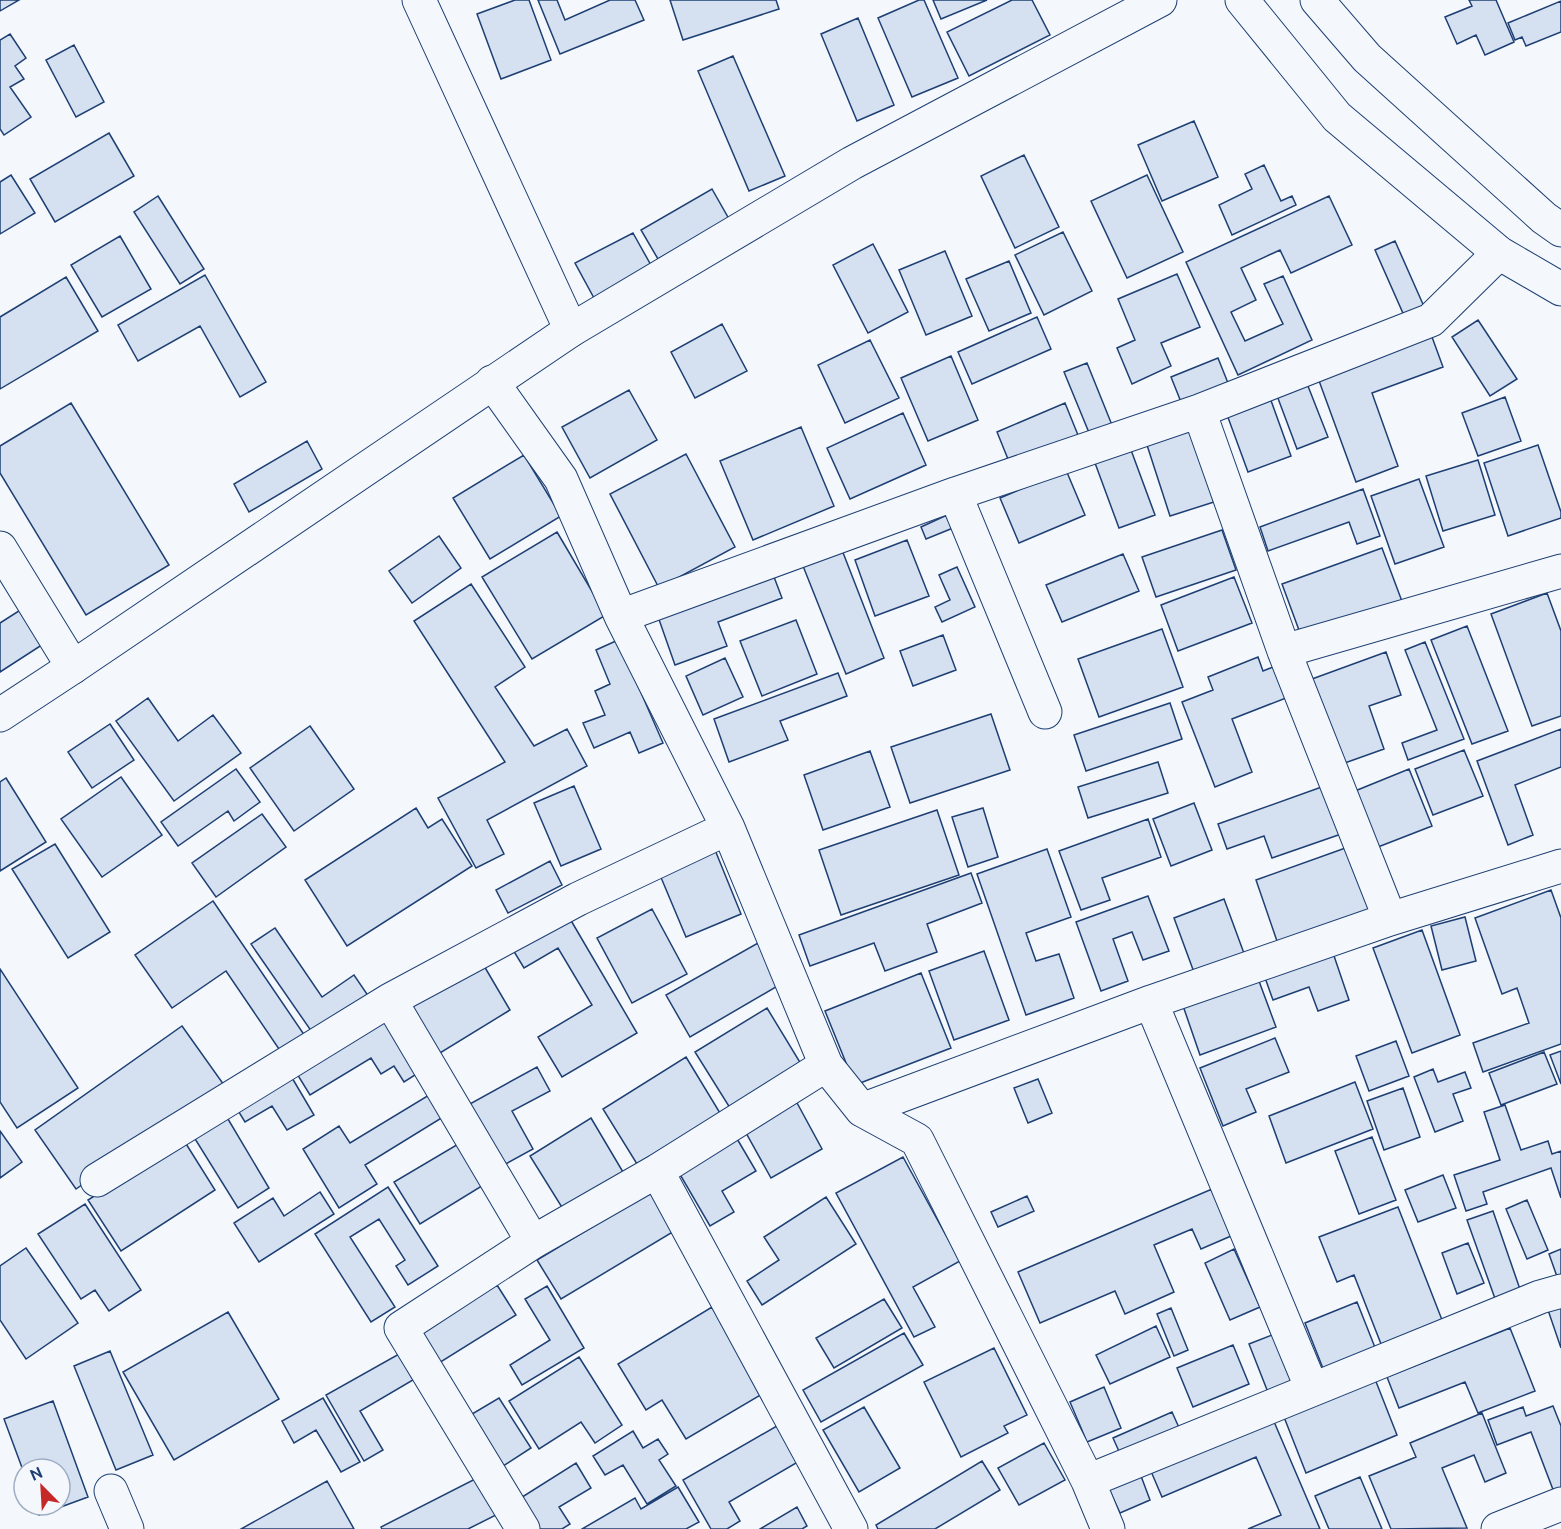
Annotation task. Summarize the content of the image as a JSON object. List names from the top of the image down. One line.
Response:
{"north":"top left"}
